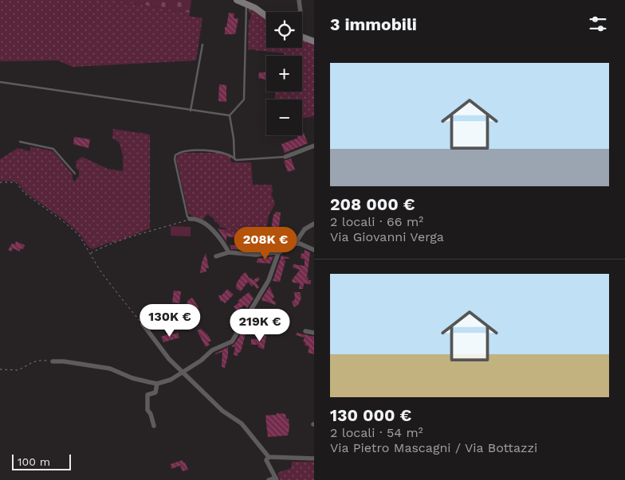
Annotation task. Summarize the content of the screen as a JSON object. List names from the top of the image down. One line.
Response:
{"scale_bar":"100 m","page":{"heading":"3 immobili","map_buttons":["+","−"],"list":[{"name":"208 000 €","note":"2 locali · 66 m² · Via Giovanni Verga"},{"name":"130 000 €","note":"2 locali · 54 m² · Via Pietro Mascagni / Via Bottazzi"}],"price":["208K €","130K €","219K €"],"scale":"100 m"}}
